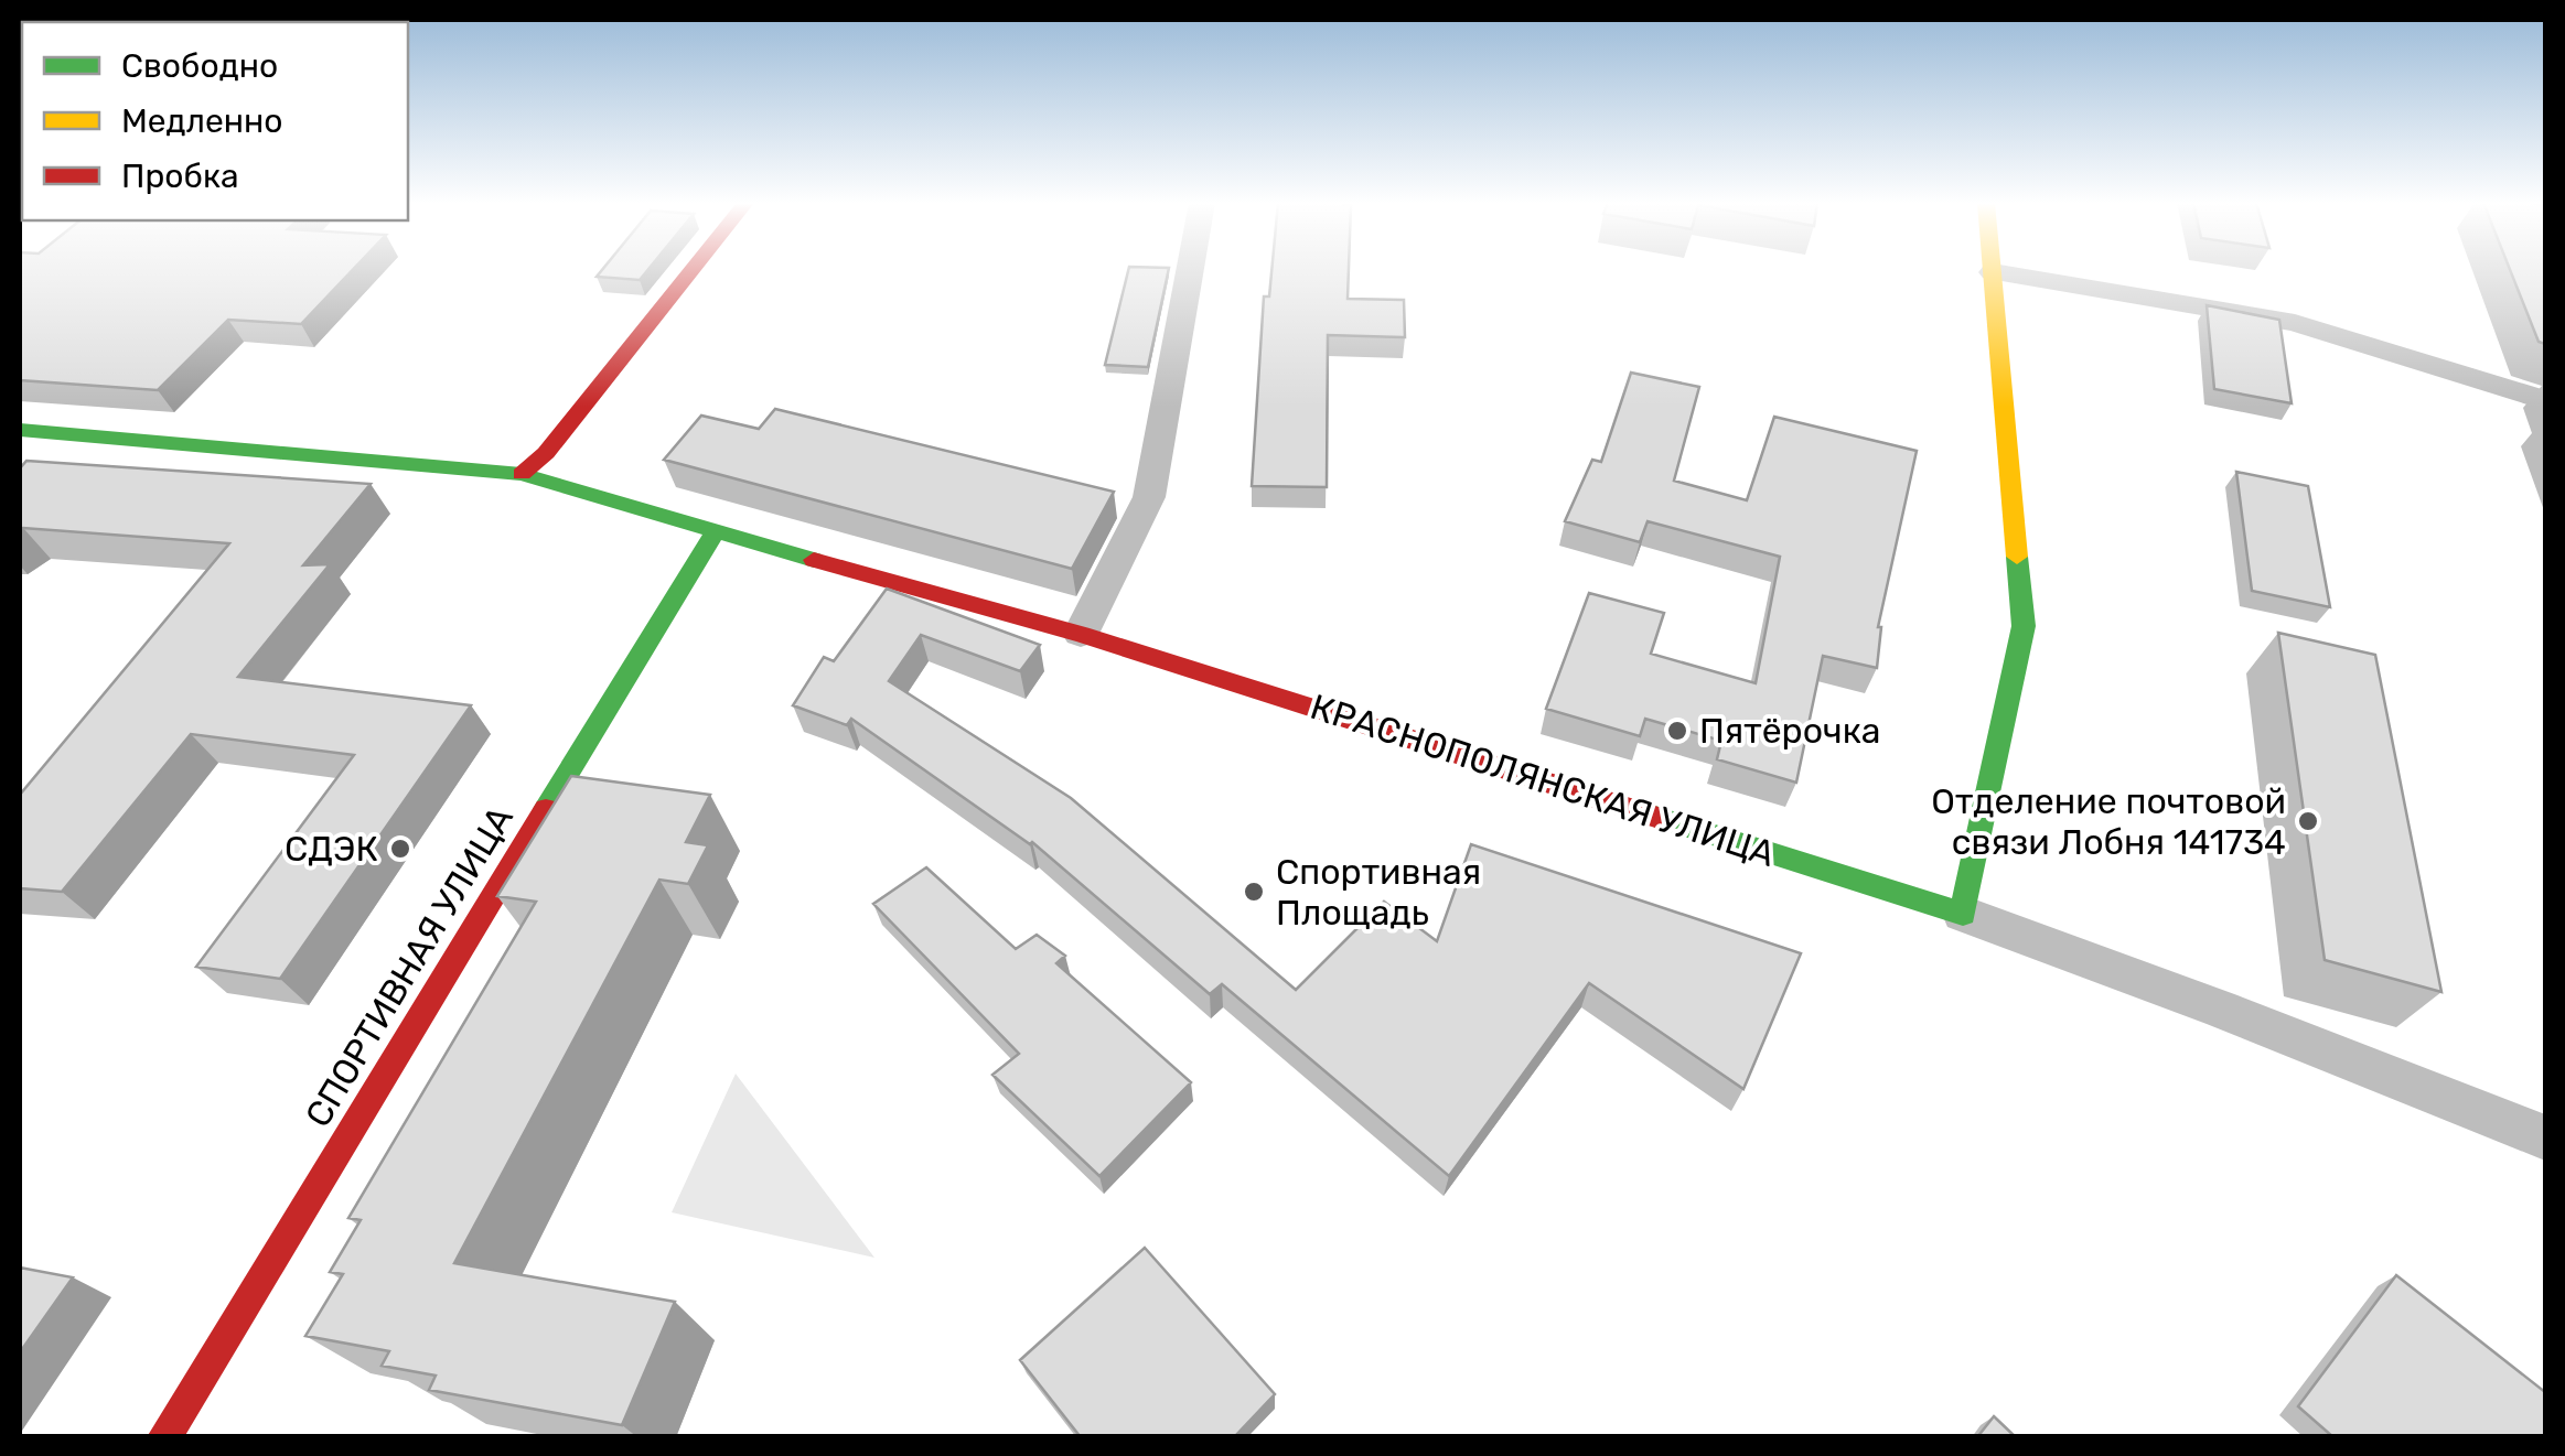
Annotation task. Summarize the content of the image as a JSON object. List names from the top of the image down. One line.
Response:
{"streets":{"street":["КРАСНОПОЛЯНСКАЯ УЛИЦА","СПОРТИВНАЯ УЛИЦА"]},"crossings":[["КРАСНОПОЛЯНСКАЯ УЛИЦА","СПОРТИВНАЯ УЛИЦА"]],"places":["Пятёрочка","Отделение почтовой связи Лобня 141734","СДЭК","Спортивная Площадь"],"legend":["Свободно","Медленно","Пробка"]}
